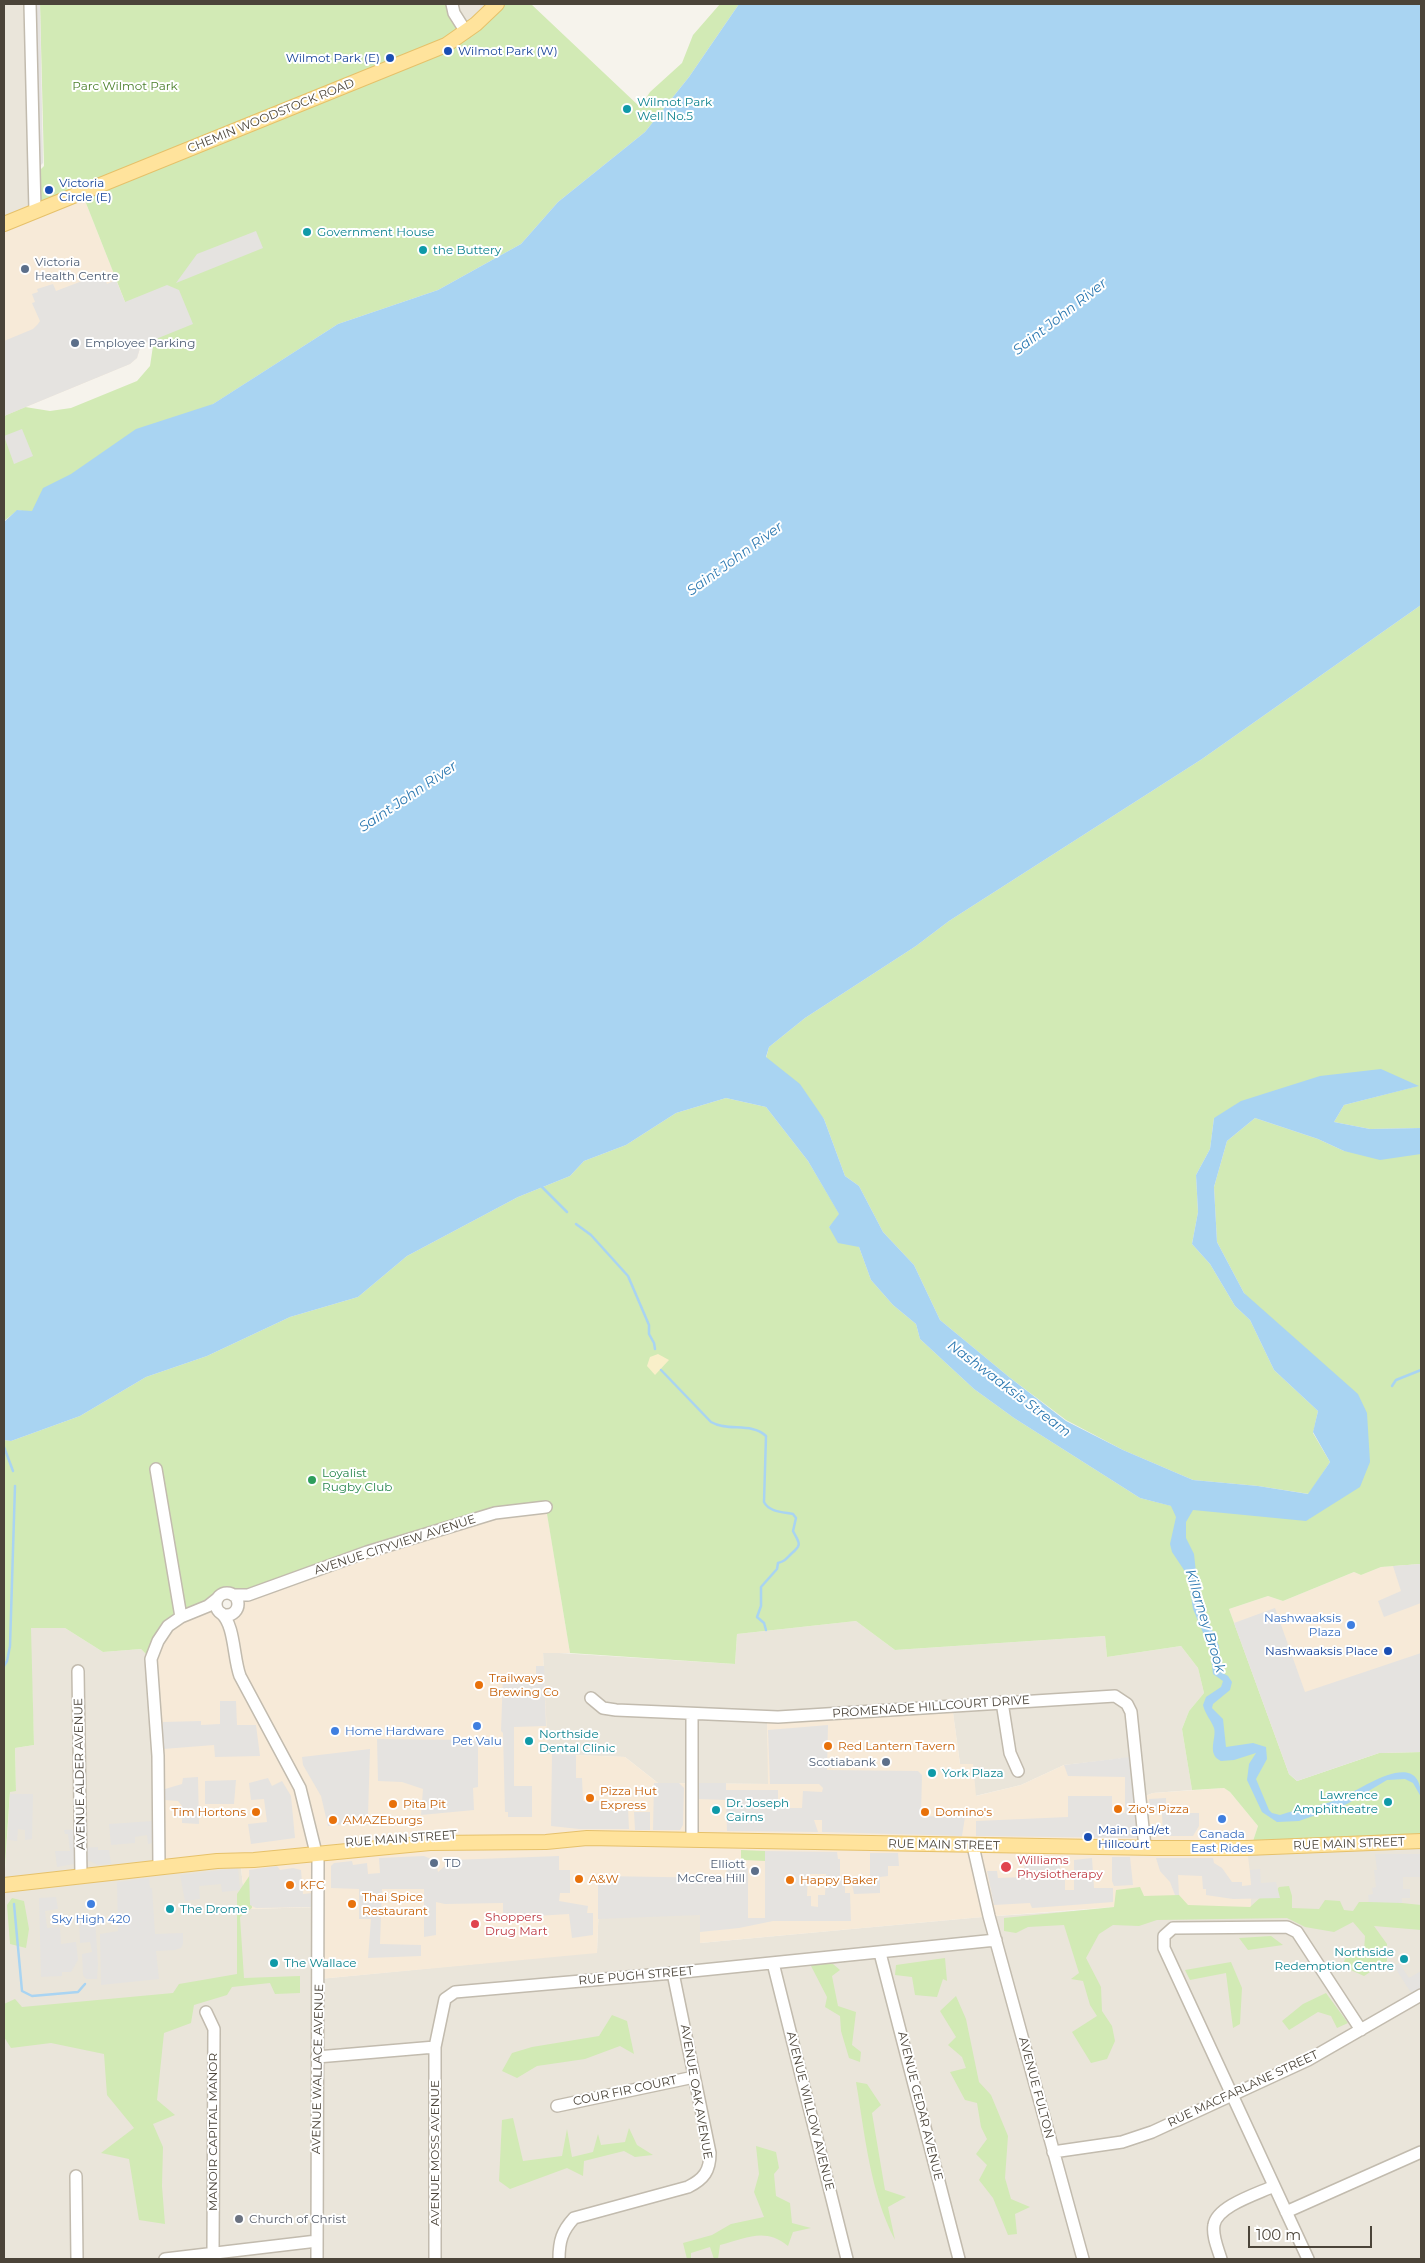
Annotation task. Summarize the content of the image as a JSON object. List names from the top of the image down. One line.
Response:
{"streets":{"main road":["CHEMIN WOODSTOCK ROAD","RUE MAIN STREET"],"street":["AVENUE CITYVIEW AVENUE","PROMENADE HILLCOURT DRIVE","AVENUE ALDER AVENUE","RUE PUGH STREET","AVENUE WALLACE AVENUE","AVENUE FULTON","RUE MACFARLANE STREET","COUR FIR COURT","AVENUE OAK AVENUE","AVENUE CEDAR AVENUE","AVENUE WILLOW AVENUE","MANOIR CAPITAL MANOR","AVENUE MOSS AVENUE"]},"crossings":[["AVENUE CITYVIEW AVENUE","AVENUE WALLACE AVENUE"],["PROMENADE HILLCOURT DRIVE","RUE MAIN STREET"],["AVENUE ALDER AVENUE","RUE MAIN STREET"],["RUE MAIN STREET","AVENUE WALLACE AVENUE"],["RUE MAIN STREET","AVENUE FULTON"],["RUE PUGH STREET","AVENUE FULTON"],["RUE PUGH STREET","AVENUE OAK AVENUE"],["RUE PUGH STREET","AVENUE CEDAR AVENUE"],["RUE PUGH STREET","AVENUE WILLOW AVENUE"],["RUE PUGH STREET","AVENUE MOSS AVENUE"],["AVENUE FULTON","RUE MACFARLANE STREET"],["COUR FIR COURT","AVENUE OAK AVENUE"]],"water":["Saint John River","Nashwaaksis Stream","Killarney Brook"],"parks":["Parc Wilmot Park"],"places":["Wilmot Park (W)","Wilmot Park (E)","Wilmot Park Well No.5","Victoria Circle (E)","Government House","the Buttery","Victoria Health Centre","Employee Parking","Loyalist Rugby Club","Nashwaaksis Plaza","Nashwaaksis Place","Trailways Brewing Co","Pet Valu","Home Hardware","Northside Dental Clinic","Red Lantern Tavern","Scotiabank","York Plaza","Pizza Hut Express","Lawrence Amphitheatre","Pita Pit","Zio's Pizza","Dr. Joseph Cairns","Tim Hortons","Domino's","Canada East Rides","AMAZEburgs","Main and/et Hillcourt","TD","Williams Physiotherapy","Elliott McCrea Hill","A&W","Happy Baker","KFC","Sky High 420","Thai Spice Restaurant","The Drome","Shoppers Drug Mart","Northside Redemption Centre","The Wallace","Church of Christ"],"scale_bar":"100 m"}
